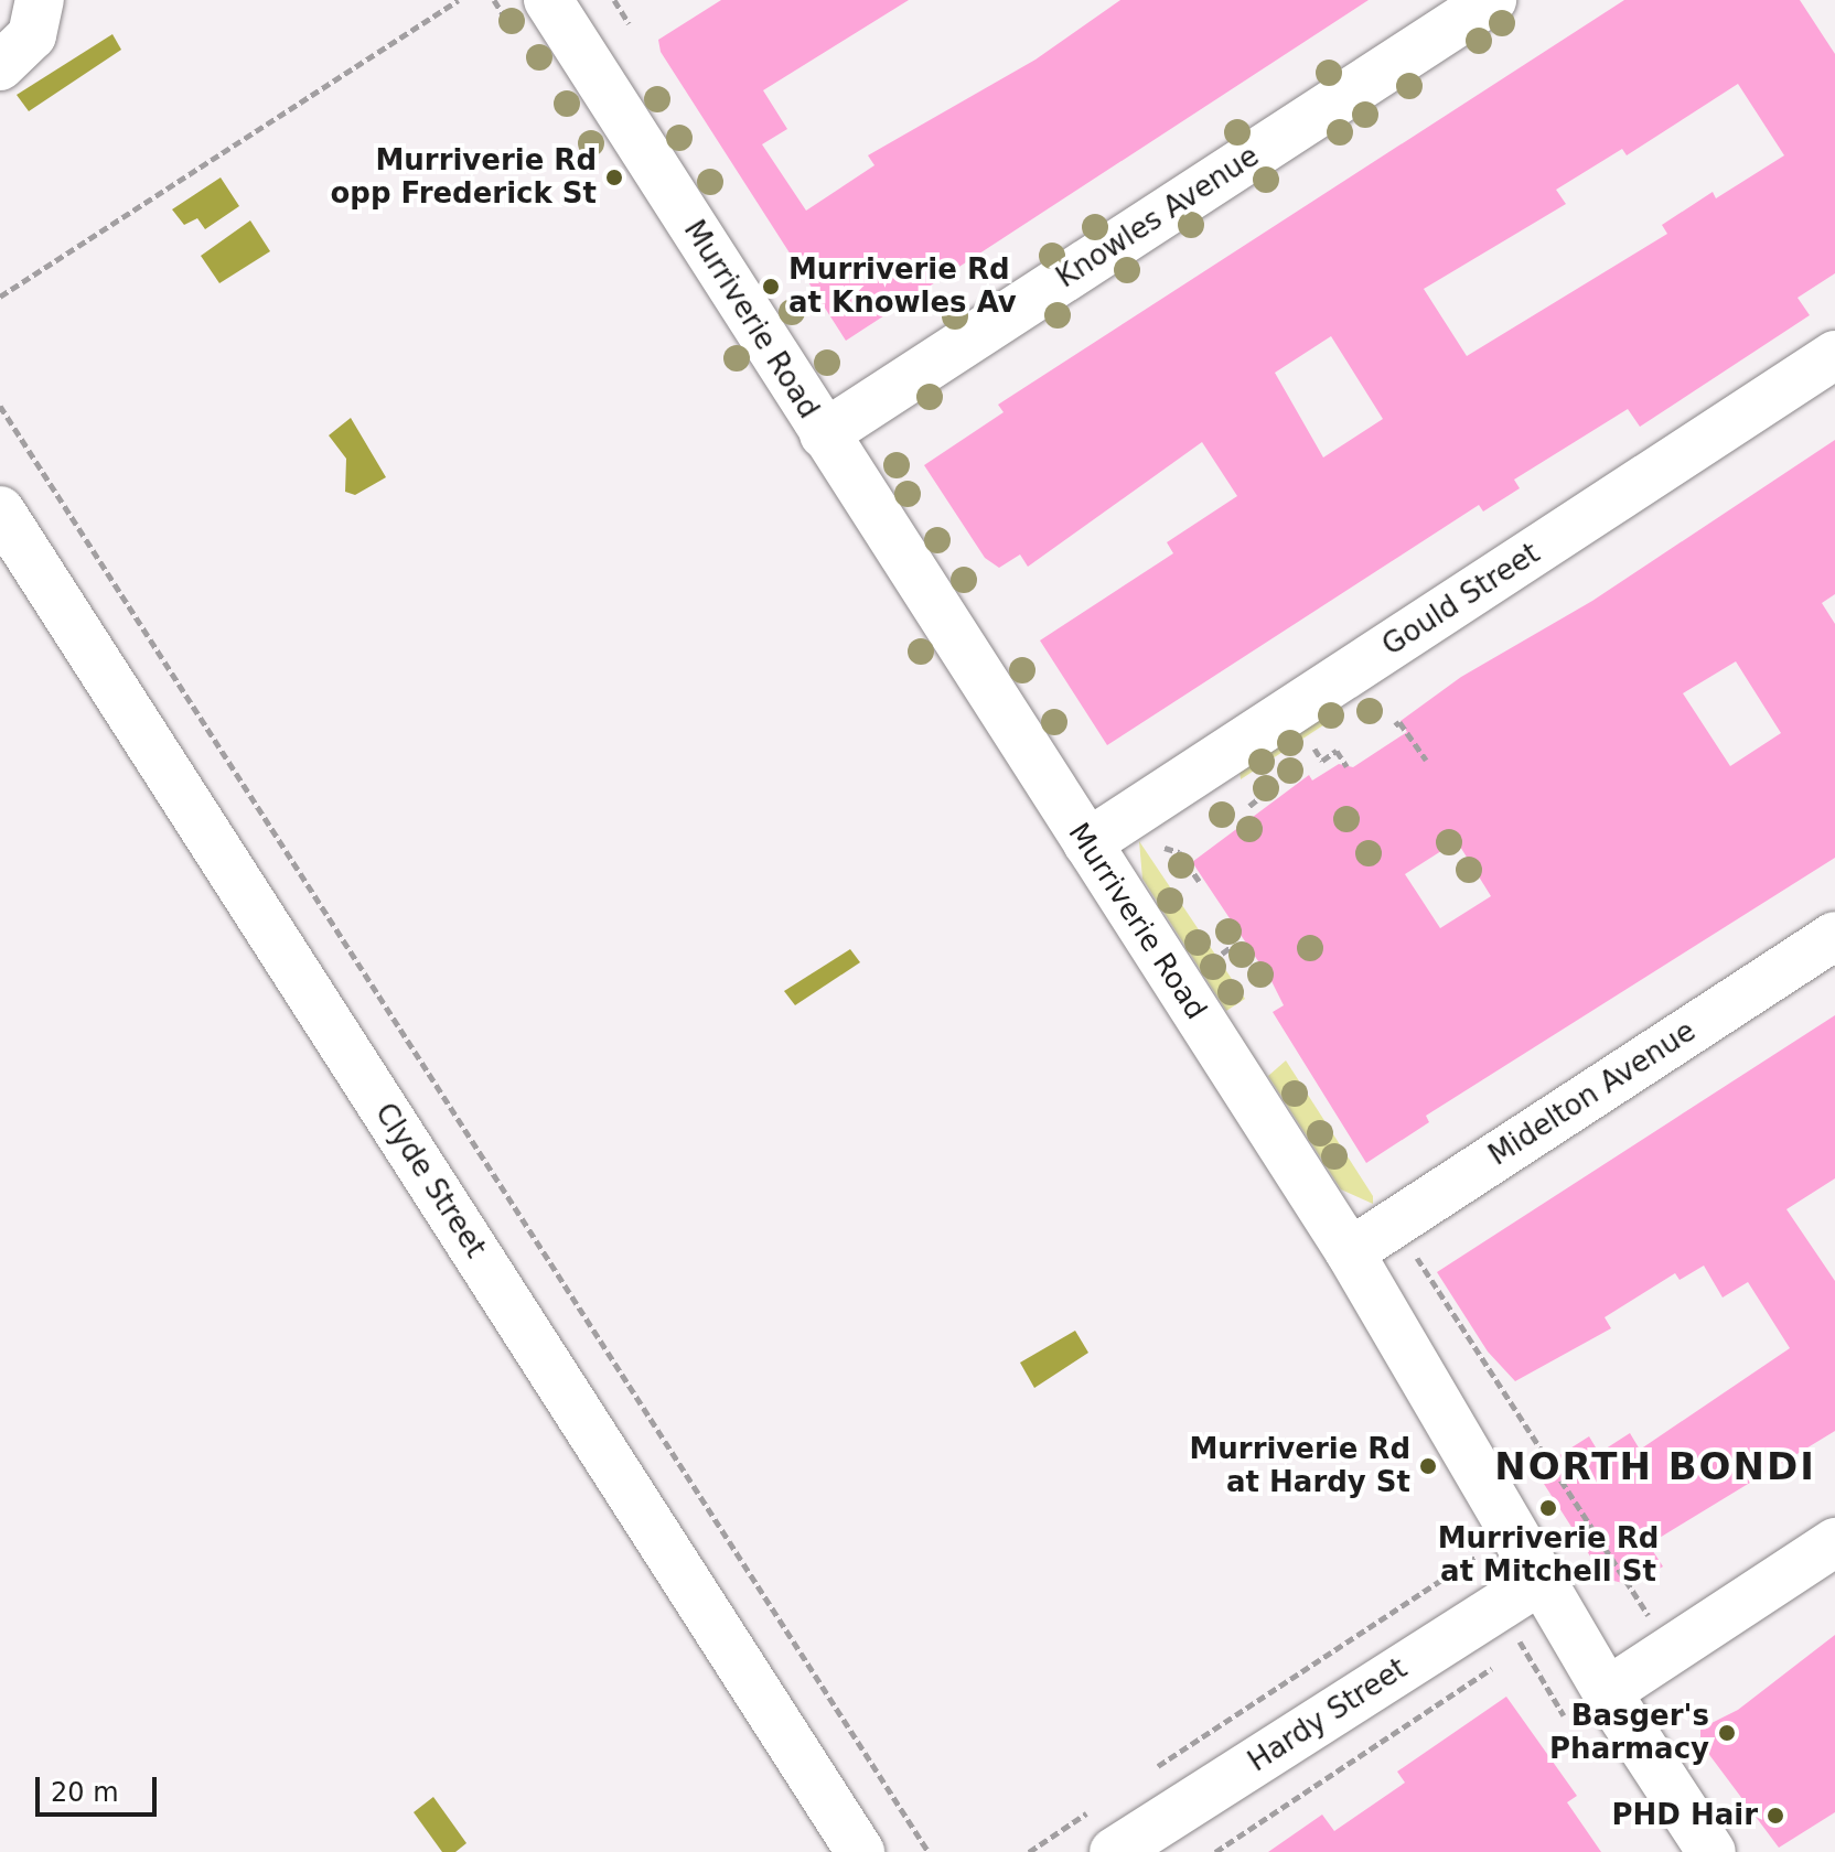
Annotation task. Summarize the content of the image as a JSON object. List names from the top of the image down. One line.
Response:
{"streets":{"street":["Knowles Avenue","Murriverie Road","Gould Street","Midelton Avenue","Clyde Street","Hardy Street"]},"crossings":[["Knowles Avenue","Murriverie Road"],["Murriverie Road","Gould Street"],["Murriverie Road","Midelton Avenue"],["Murriverie Road","Hardy Street"]],"districts":["NORTH BONDI"],"places":["Murriverie Rd opp Frederick St","Murriverie Rd at Knowles Av","Murriverie Rd at Hardy St","Murriverie Rd at Mitchell St","Basger's Pharmacy","PHD Hair"],"scale_bar":"20 m"}
